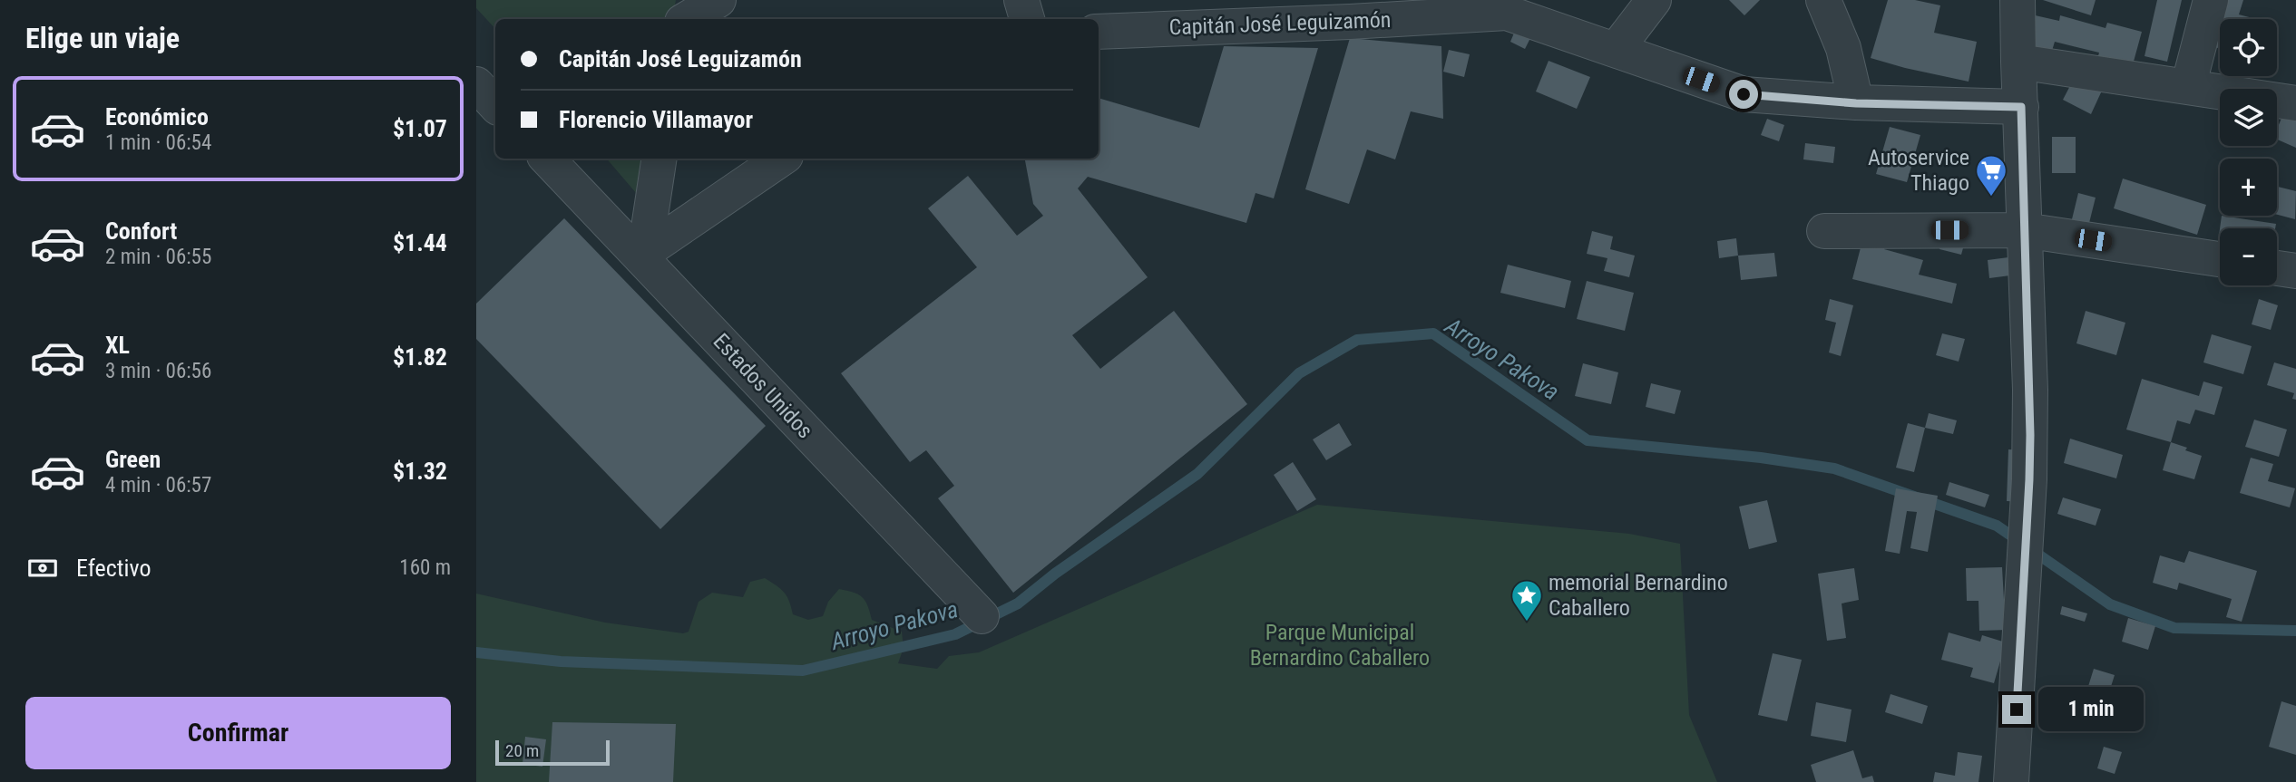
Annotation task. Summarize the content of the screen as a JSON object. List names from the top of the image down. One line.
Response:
{"streets":{"street":["Capitán José Leguizamón","Estados Unidos"]},"water":["Arroyo Pakova"],"parks":["Parque Municipal Bernardino Caballero"],"places":{"supermarket":["Autoservice Thiago"],"place":["memorial Bernardino Caballero"]},"scale_bar":"20 m","page":{"heading":"Elige un viaje","map_buttons":["+","−"],"banner":["Capitán José Leguizamón","Florencio Villamayor"],"list":[{"name":"Económico","note":"1 min · 06:54","value":"$1.07"},{"name":"Confort","note":"2 min · 06:55","value":"$1.44"},{"name":"XL","note":"3 min · 06:56","value":"$1.82"},{"name":"Green","note":"4 min · 06:57","value":"$1.32"}],"pay":["Efectivo","160 m"],"buttons":"Confirmar","bubble":"1 min","scale":"20 m"}}
